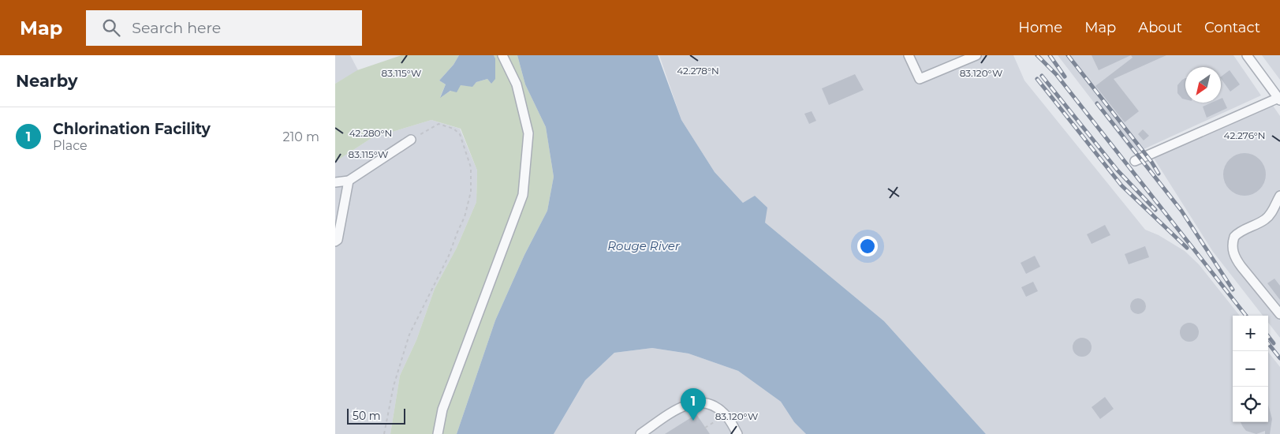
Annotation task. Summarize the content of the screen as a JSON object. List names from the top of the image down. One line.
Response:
{"water":["Rouge River"],"scale_bar":"50 m","north":"bottom left","page":{"header":"Map","search":"Search here","nav":["Home","Map","About","Contact"],"heading":"Nearby","list":[{"mark":"1","name":"Chlorination Facility","note":"Place","value":"210 m"}],"map_buttons":["+","−"],"pins":"1","scale":"50 m"},"coordinates":["42.278°N","83.115°W","83.120°W","42.280°N","42.276°N"]}
